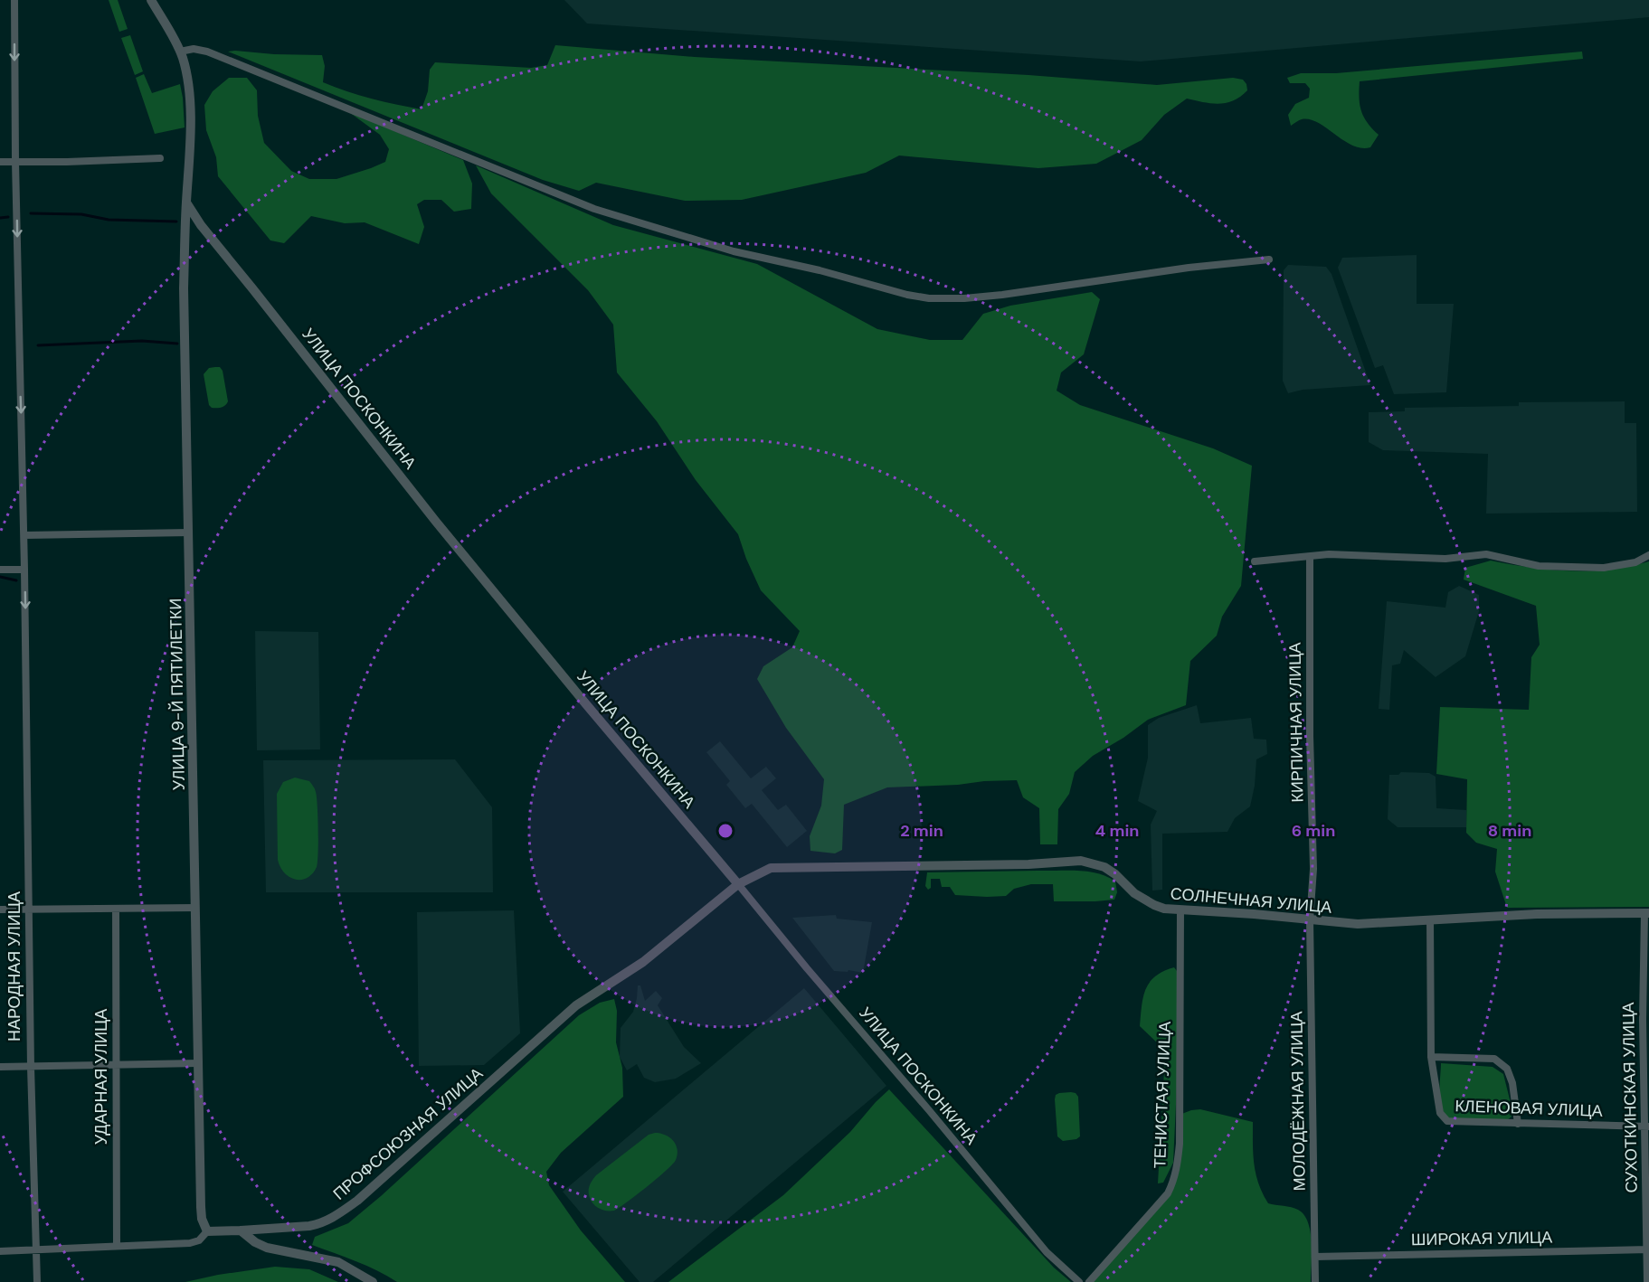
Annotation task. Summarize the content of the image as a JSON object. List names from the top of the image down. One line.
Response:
{"streets":{"street":["УЛИЦА ПОСКОНКИНА","УЛИЦА 9-Й ПЯТИЛЕТКИ","КИРПИЧНАЯ УЛИЦА","СОЛНЕЧНАЯ УЛИЦА","НАРОДНАЯ УЛИЦА","УДАРНАЯ УЛИЦА","ТЕНИСТАЯ УЛИЦА","СУХОТКИНСКАЯ УЛИЦА","МОЛОДЁЖНАЯ УЛИЦА","КЛЕНОВАЯ УЛИЦА","ПРОФСОЮЗНАЯ УЛИЦА","ШИРОКАЯ УЛИЦА"]},"crossings":[["УЛИЦА ПОСКОНКИНА","УЛИЦА 9-Й ПЯТИЛЕТКИ"],["УЛИЦА ПОСКОНКИНА","СОЛНЕЧНАЯ УЛИЦА"],["УЛИЦА ПОСКОНКИНА","ПРОФСОЮЗНАЯ УЛИЦА"],["УЛИЦА 9-Й ПЯТИЛЕТКИ","ПРОФСОЮЗНАЯ УЛИЦА"],["КИРПИЧНАЯ УЛИЦА","СОЛНЕЧНАЯ УЛИЦА"],["КИРПИЧНАЯ УЛИЦА","МОЛОДЁЖНАЯ УЛИЦА"],["СОЛНЕЧНАЯ УЛИЦА","ТЕНИСТАЯ УЛИЦА"],["СОЛНЕЧНАЯ УЛИЦА","СУХОТКИНСКАЯ УЛИЦА"],["СОЛНЕЧНАЯ УЛИЦА","МОЛОДЁЖНАЯ УЛИЦА"],["СОЛНЕЧНАЯ УЛИЦА","КЛЕНОВАЯ УЛИЦА"],["СОЛНЕЧНАЯ УЛИЦА","ПРОФСОЮЗНАЯ УЛИЦА"],["НАРОДНАЯ УЛИЦА","ПРОФСОЮЗНАЯ УЛИЦА"],["УДАРНАЯ УЛИЦА","ПРОФСОЮЗНАЯ УЛИЦА"],["СУХОТКИНСКАЯ УЛИЦА","КЛЕНОВАЯ УЛИЦА"],["СУХОТКИНСКАЯ УЛИЦА","ШИРОКАЯ УЛИЦА"],["МОЛОДЁЖНАЯ УЛИЦА","ШИРОКАЯ УЛИЦА"]],"one_way":["НАРОДНАЯ УЛИЦА"],"rings":["2 min","4 min","6 min","8 min"]}
